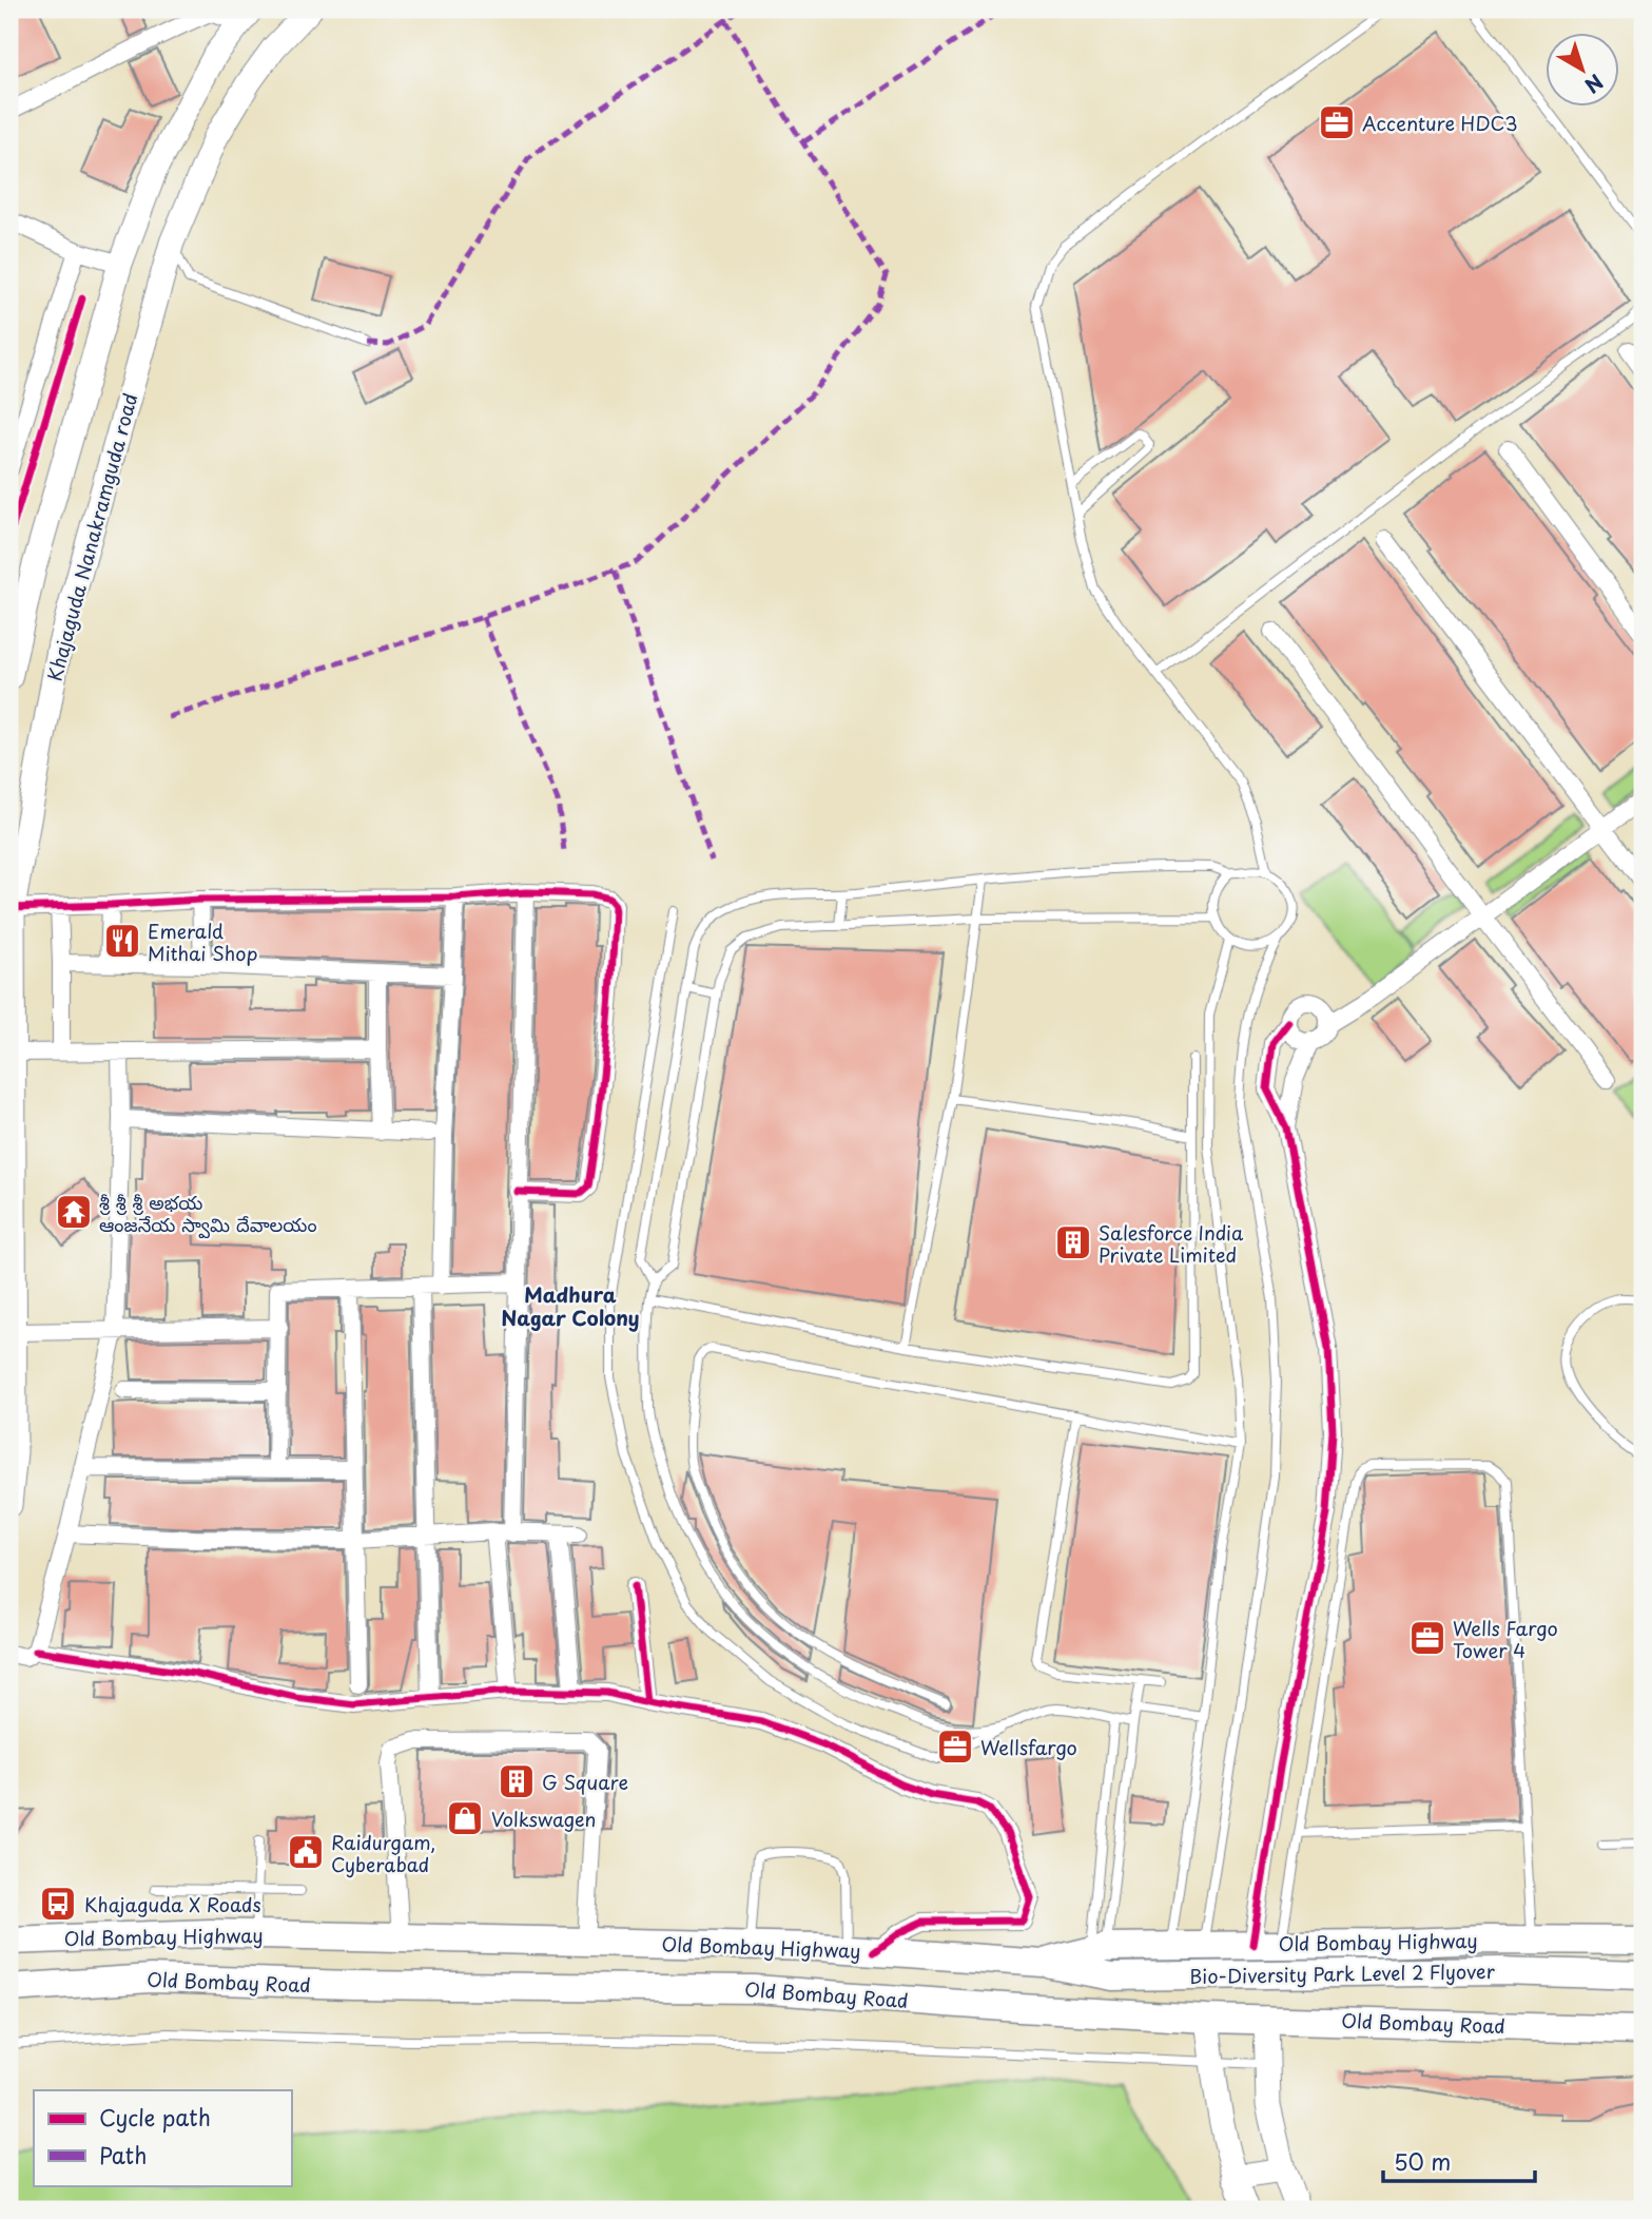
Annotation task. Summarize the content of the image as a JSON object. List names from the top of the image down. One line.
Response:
{"streets":{"main road":["Khajaguda Nanakramguda road","Old Bombay Highway","Bio-Diversity Park Level 2 Flyover","Old Bombay Road"]},"crossings":[["Old Bombay Highway","Bio-Diversity Park Level 2 Flyover"]],"districts":["Madhura Nagar Colony"],"places":{"office":["Accenture HDC3","Wells Fargo Tower 4","Wellsfargo"],"restaurant":["Emerald Mithai Shop"],"temple":["శ్రీ శ్రీ శ్రీ అభయ ఆంజనేయ స్వామి దేవాలయం"],"building":["Salesforce India Private Limited","G Square"],"shop":["Volkswagen"],"public building":["Raidurgam, Cyberabad"],"bus stop":["Khajaguda X Roads"]},"legend":["Cycle path","Path"],"scale_bar":"50 m","north":"bottom right"}
